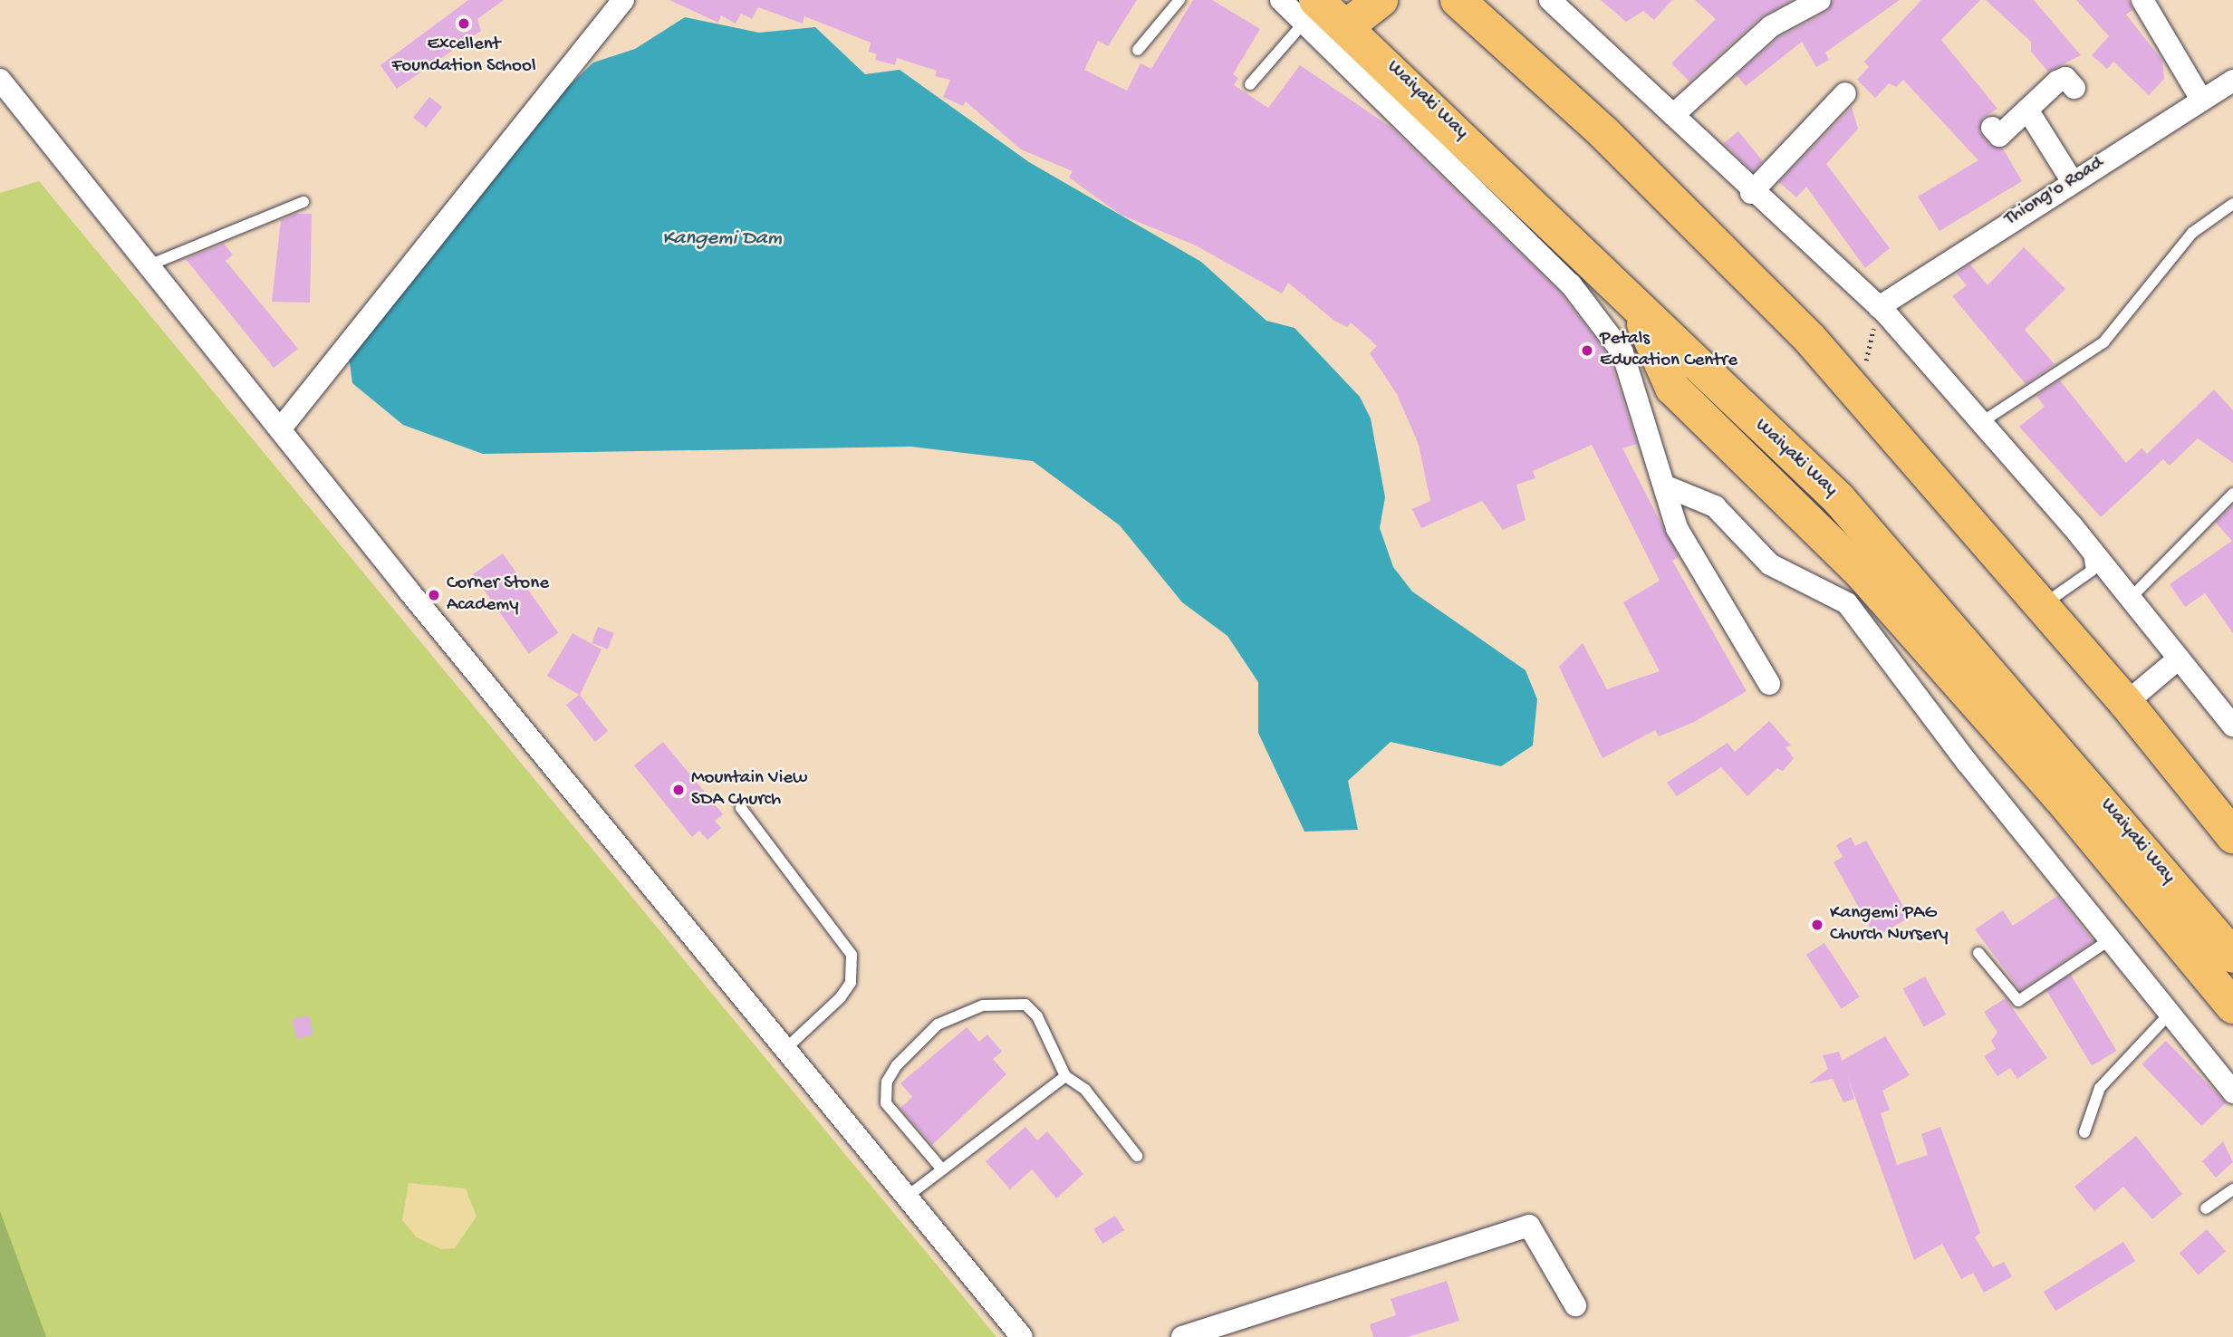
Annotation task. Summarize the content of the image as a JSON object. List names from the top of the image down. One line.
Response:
{"streets":{"highway":["Waiyaki Way"],"street":["Thiong'o Road"]},"water":["Kangemi Dam"],"places":["Excellent Foundation School","Petals Education Centre","Corner Stone Academy","Mountain View SDA Church","Kangemi PAG Church Nursery"]}
